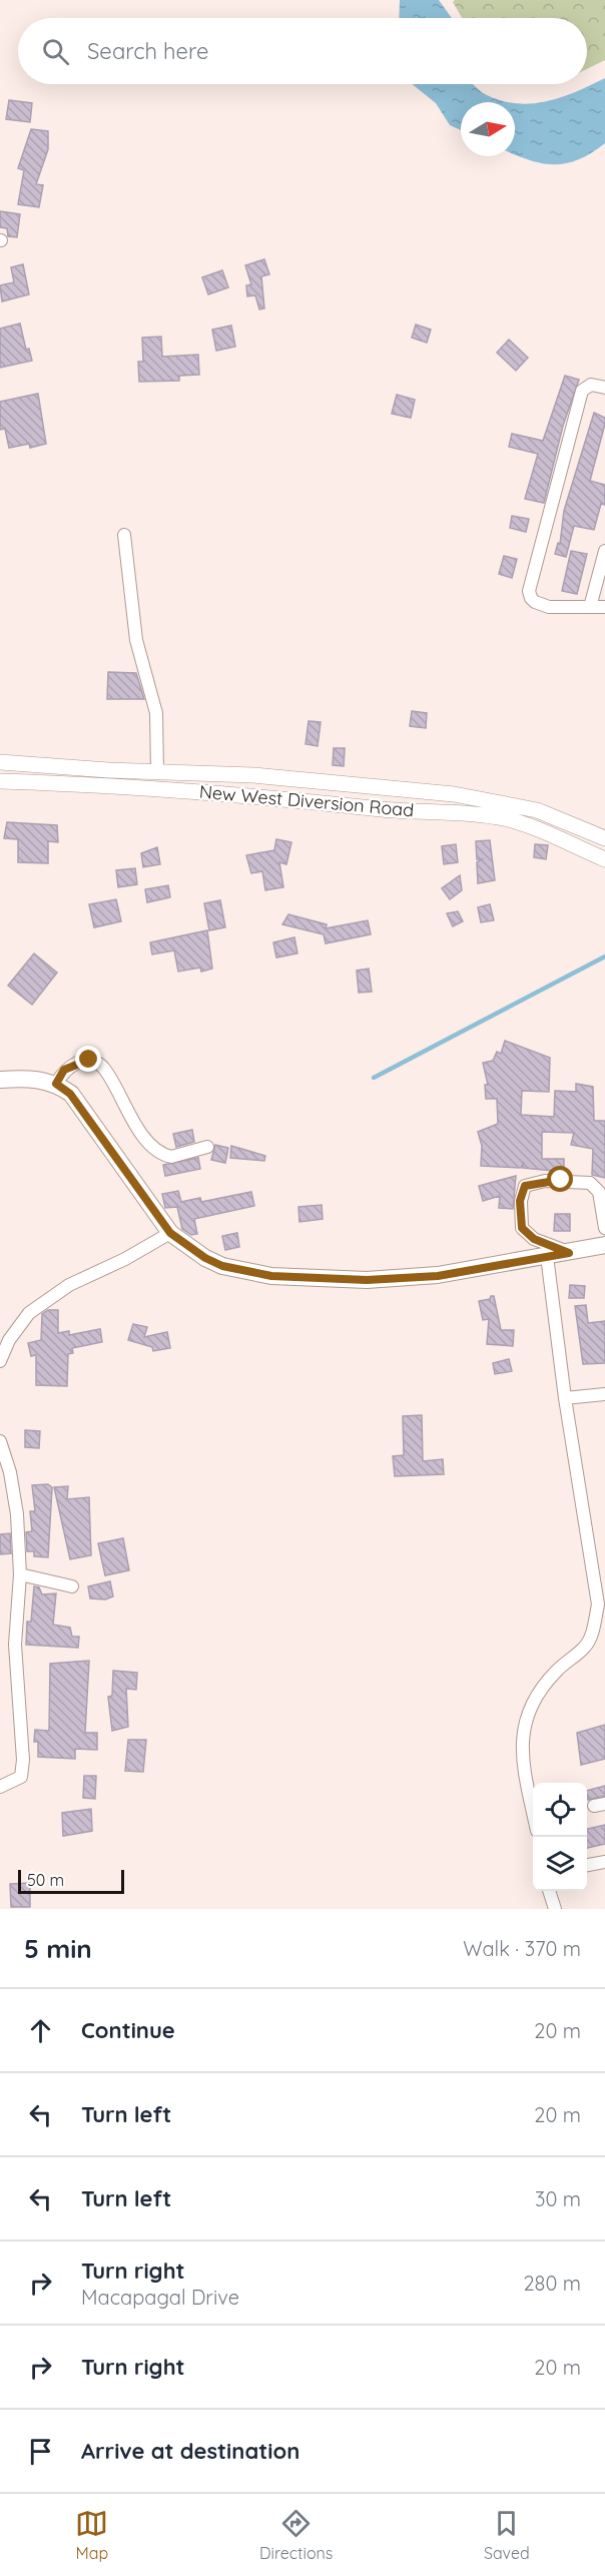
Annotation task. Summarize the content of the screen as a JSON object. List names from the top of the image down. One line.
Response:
{"streets":{"street":["New West Diversion Road"]},"scale_bar":"50 m","north":"right","page":{"search":"Search here","scale":"50 m","heading":["5 min","Walk · 370 m"],"list":[["Continue","20 m"],["Turn left","20 m"],["Turn left","30 m"],["Turn right","Macapagal Drive","280 m"],["Turn right","20 m"],"Arrive at destination"],"nav":["Map","Directions","Saved"]}}
